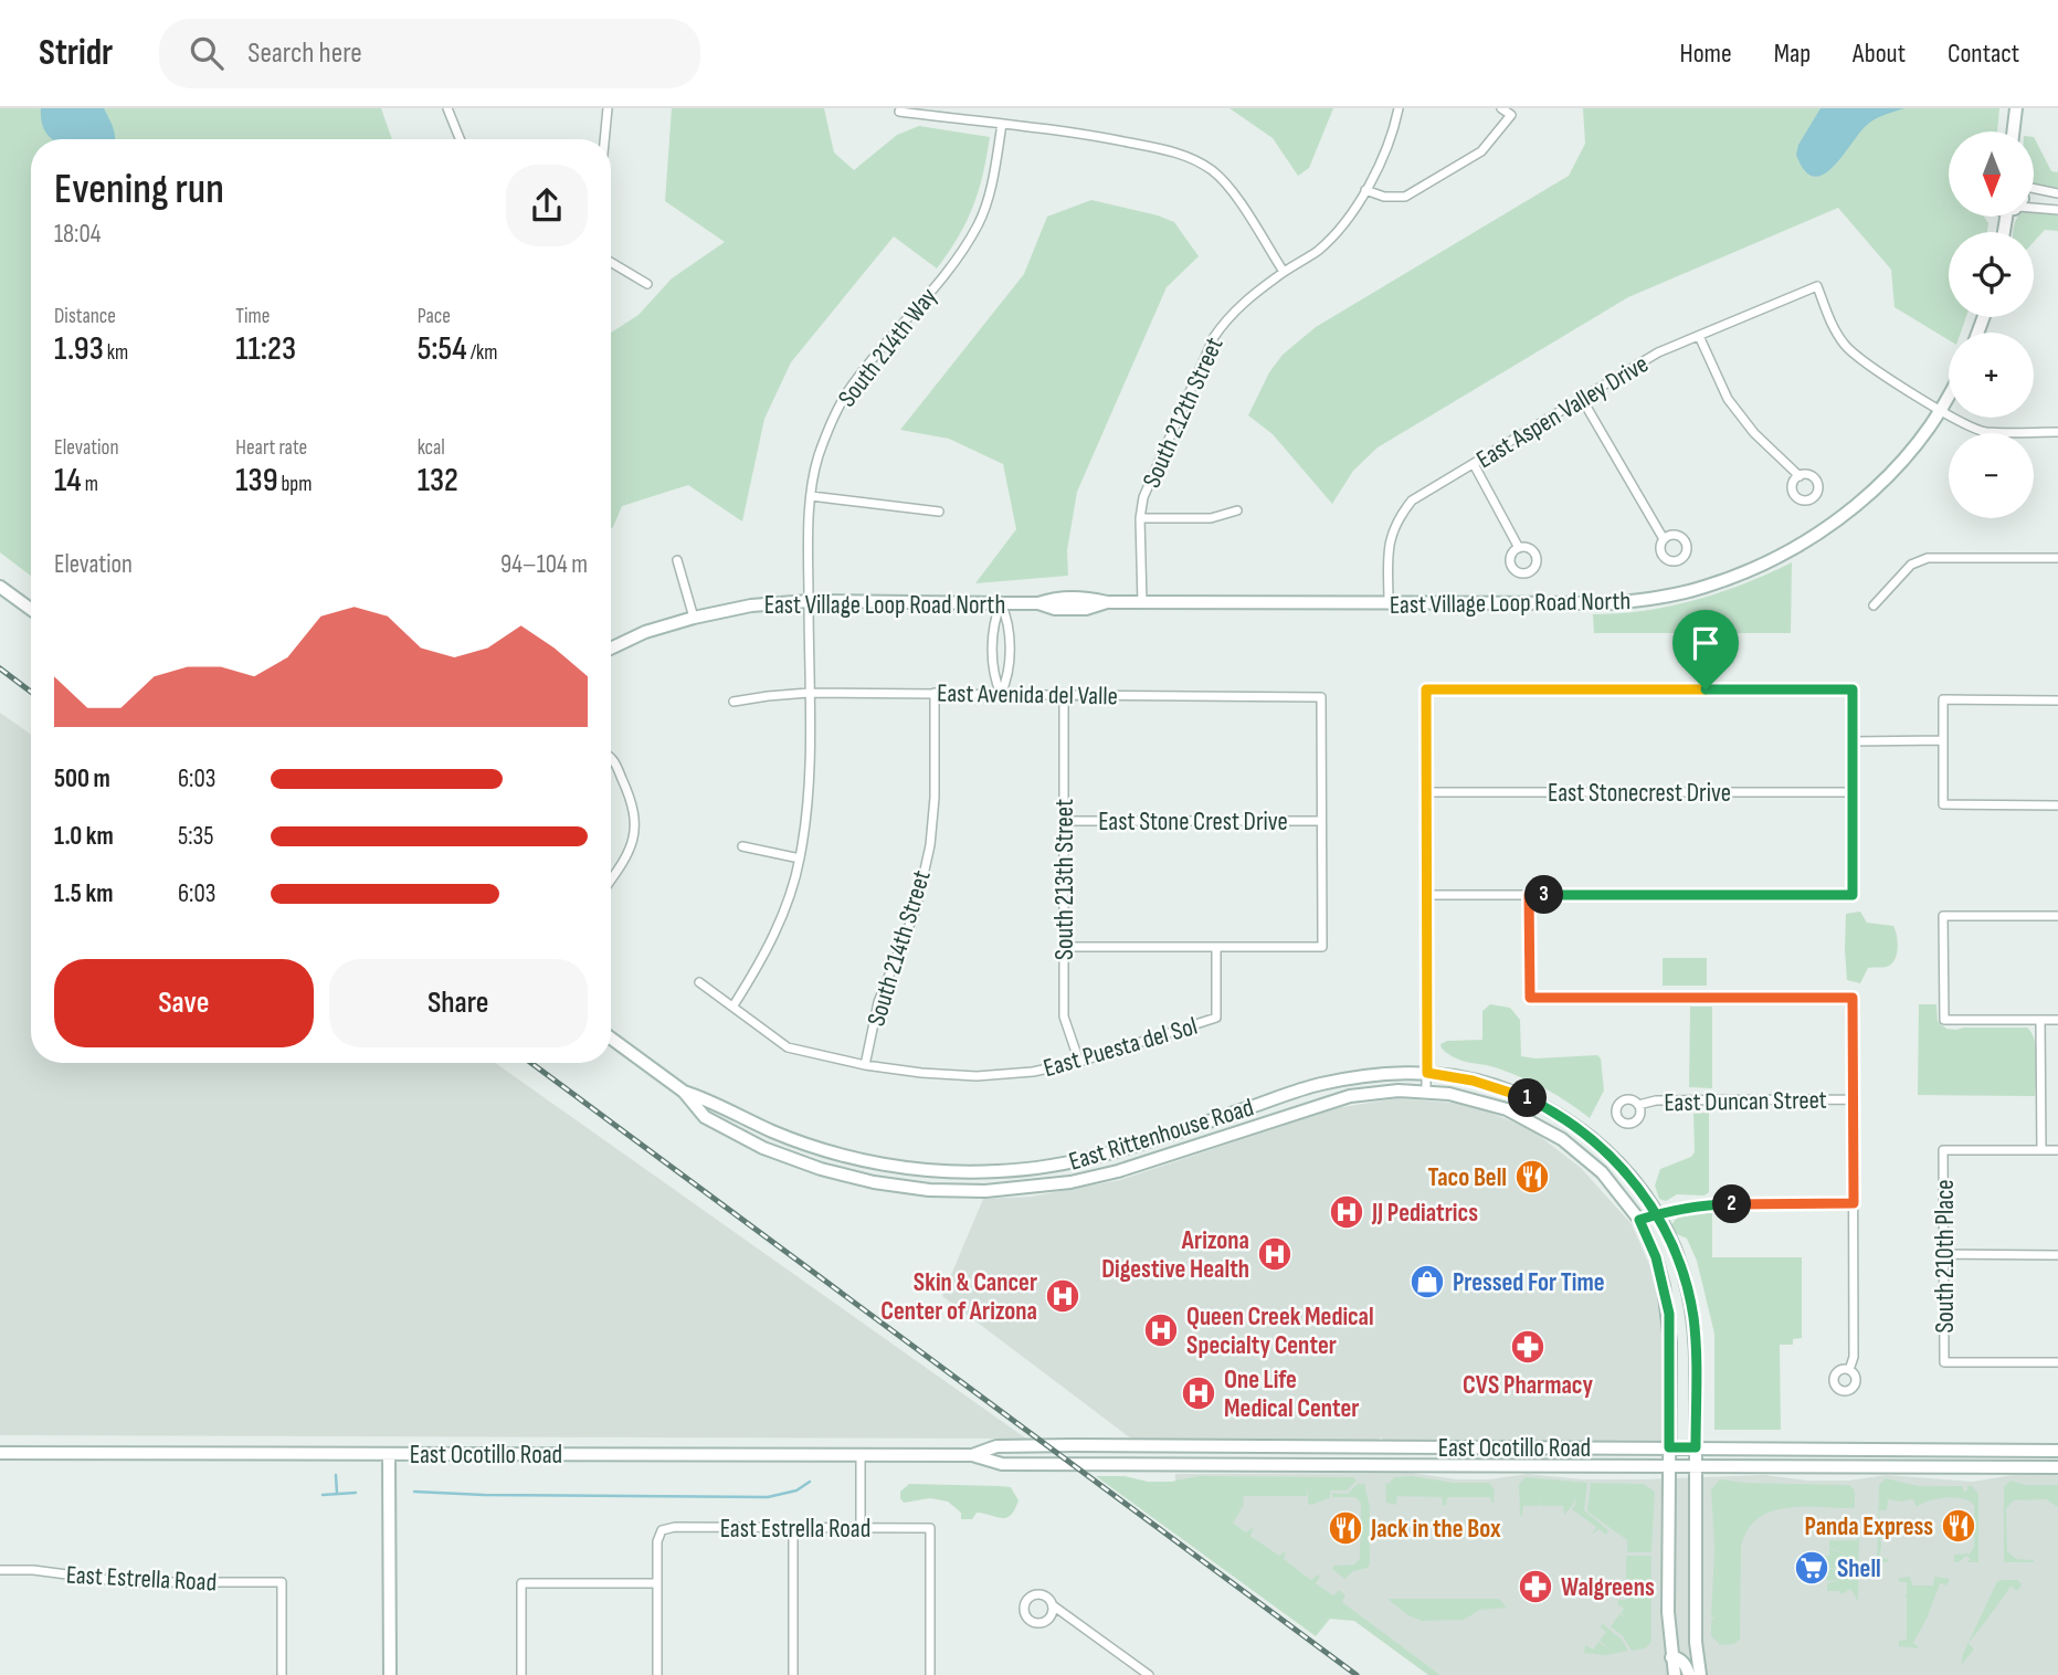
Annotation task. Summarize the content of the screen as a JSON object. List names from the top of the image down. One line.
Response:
{"streets":{"main road":["East Village Loop Road North","East Rittenhouse Road","East Ocotillo Road"],"street":["South 214th Way","East Aspen Valley Drive","South 212th Street","East Avenida del Valle","East Stonecrest Drive","East Stone Crest Drive","South 213th Street","South 214th Street","East Puesta del Sol","East Duncan Street","South 210th Place","East Estrella Road"]},"crossings":[["South 214th Way","East Village Loop Road North"],["South 214th Way","East Avenida del Valle"],["South 214th Way","East Puesta del Sol"],["East Aspen Valley Drive","East Village Loop Road North"],["South 212th Street","East Village Loop Road North"],["East Avenida del Valle","East Stone Crest Drive"],["East Avenida del Valle","South 213th Street"],["East Avenida del Valle","South 214th Street"],["East Stone Crest Drive","South 213th Street"],["South 213th Street","East Puesta del Sol"],["South 214th Street","East Puesta del Sol"],["East Rittenhouse Road","East Ocotillo Road"]],"places":{"restaurant":["Taco Bell","Panda Express","Jack in the Box"],"hospital":["JJ Pediatrics","Arizona Digestive Health","Skin & Cancer Center of Arizona","Queen Creek Medical Specialty Center","One Life Medical Center"],"shop":["Pressed For Time"],"pharmacy":["CVS Pharmacy","Walgreens"],"supermarket":["Shell"]},"north":"bottom","page":{"header":"Stridr","search":"Search here","nav":["Home","Map","About","Contact"],"map_buttons":["+","−"],"heading":["Evening run","18:04"],"stats":[["Distance","1.93 km"],["Time","11:23"],["Pace","5:54 /km"],["Elevation","14 m"],["Heart rate","139 bpm"],["kcal","132"]],"chart":["Elevation","94–104 m"],"list":[{"name":"500 m","note":"6:03"},{"name":"1.0 km","note":"5:35"},{"name":"1.5 km","note":"6:03"}],"pins":["3","1","2"],"buttons":["Save","Share"]}}
